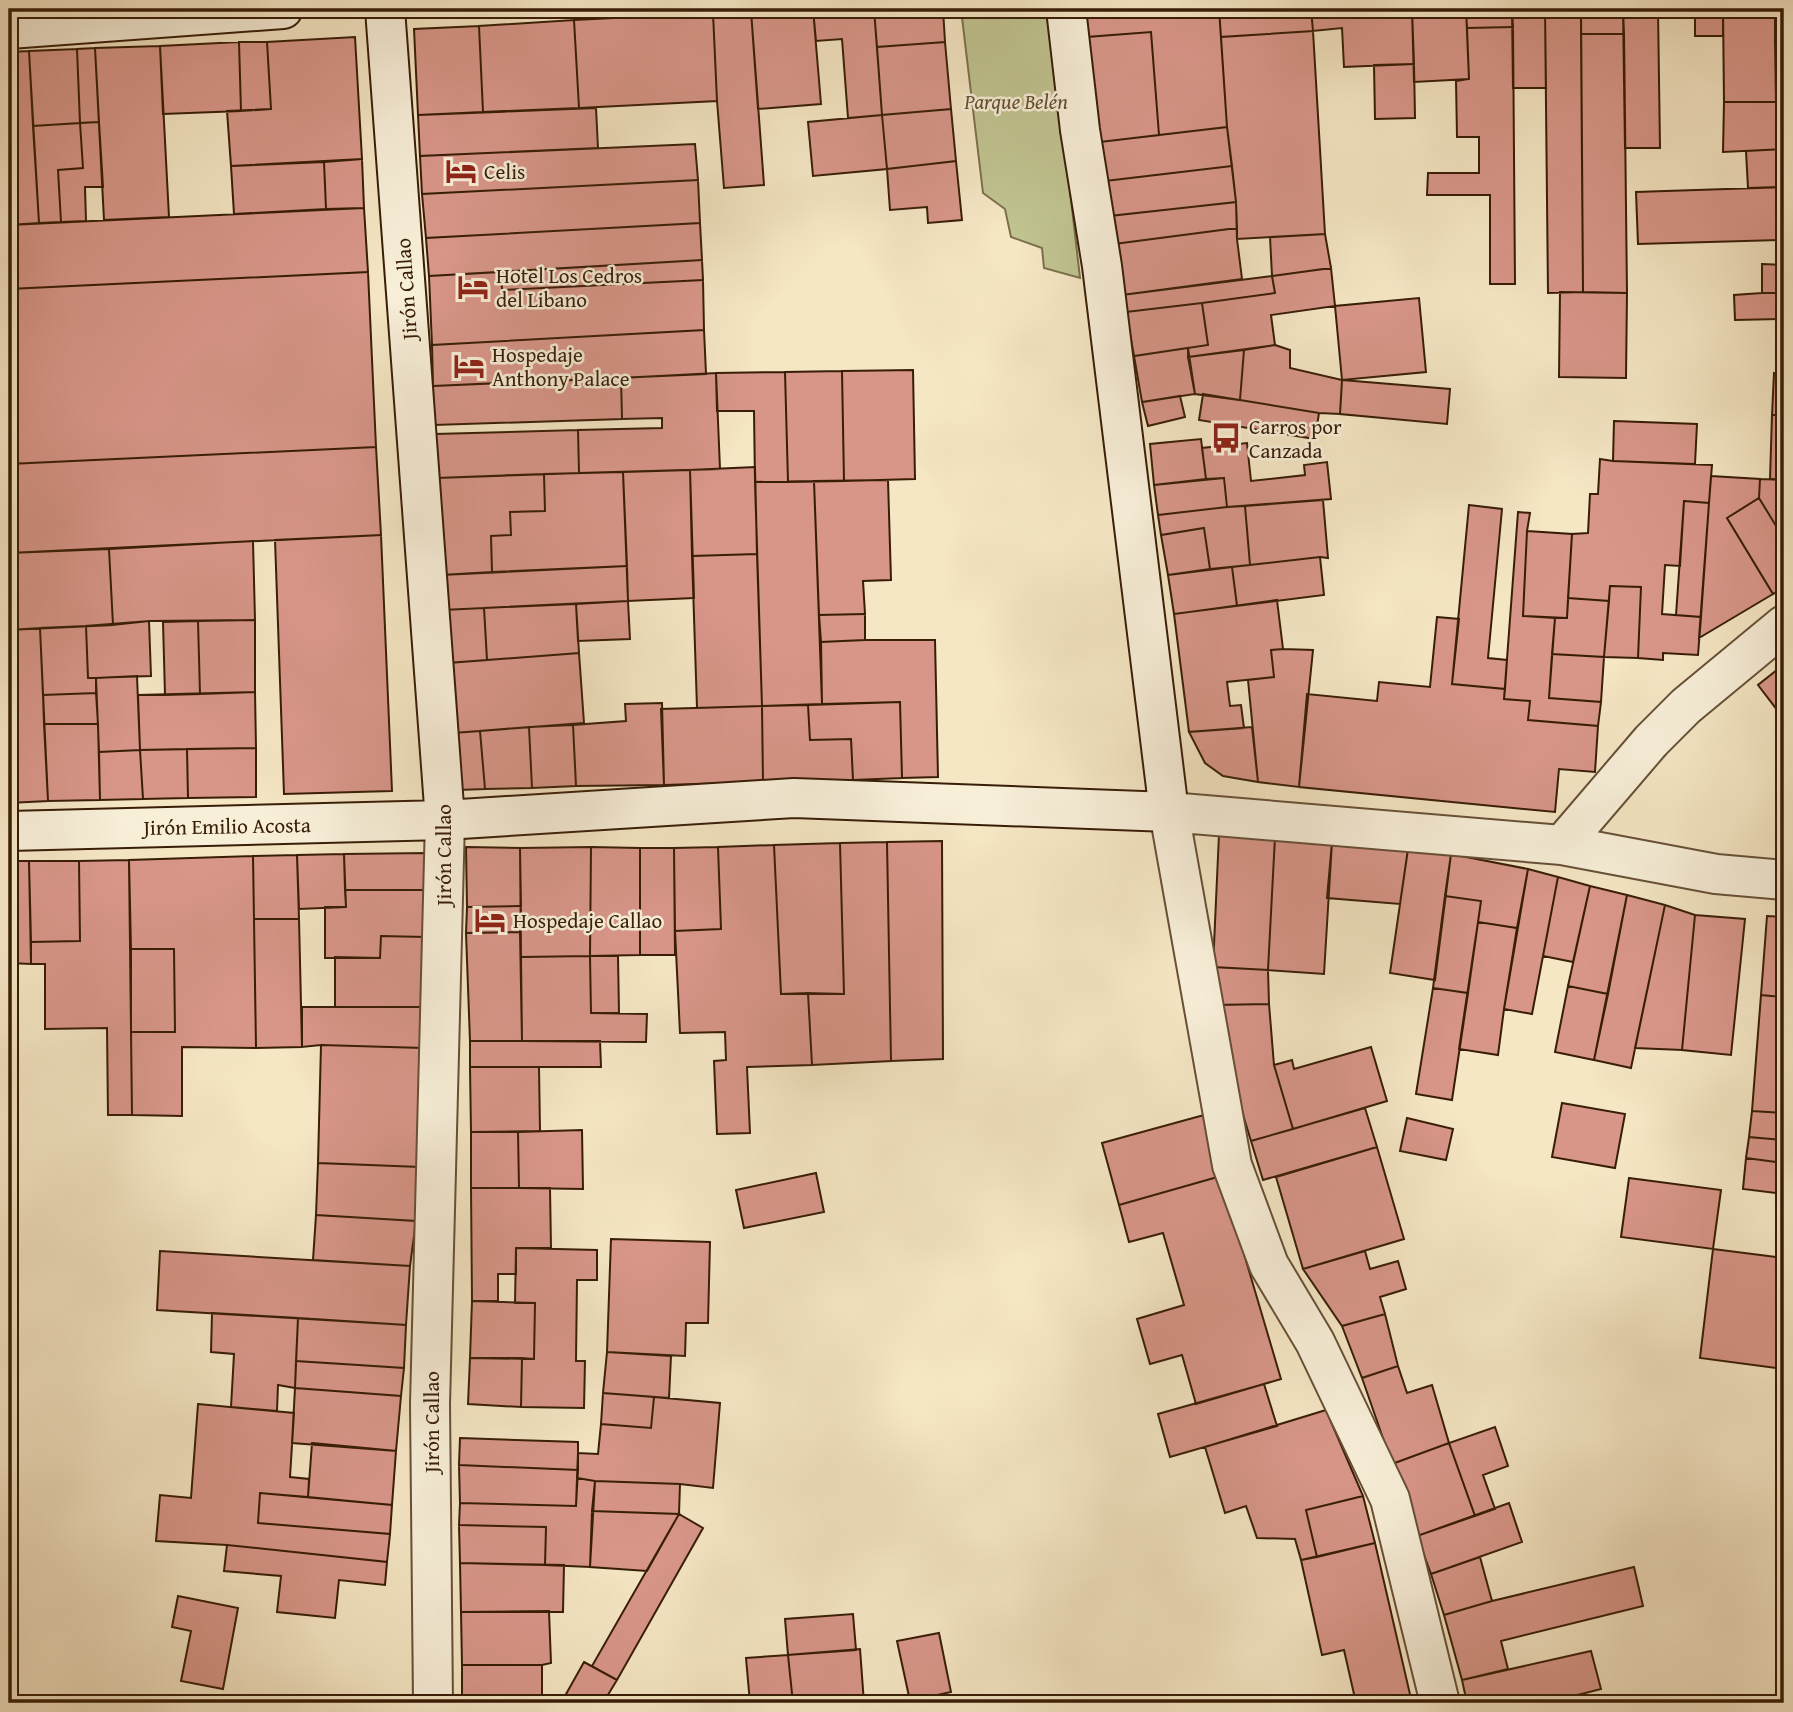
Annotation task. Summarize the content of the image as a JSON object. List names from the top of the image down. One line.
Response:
{"streets":{"street":["Jirón Callao","Jirón Emilio Acosta"]},"crossings":[["Jirón Callao","Jirón Emilio Acosta"]],"parks":["Parque Belén"],"places":{"hotel":["Celis","Hotel Los Cedros del Libano","Hospedaje Anthony Palace","Hospedaje Callao"],"bus stop":["Carros por Canzada"]}}
